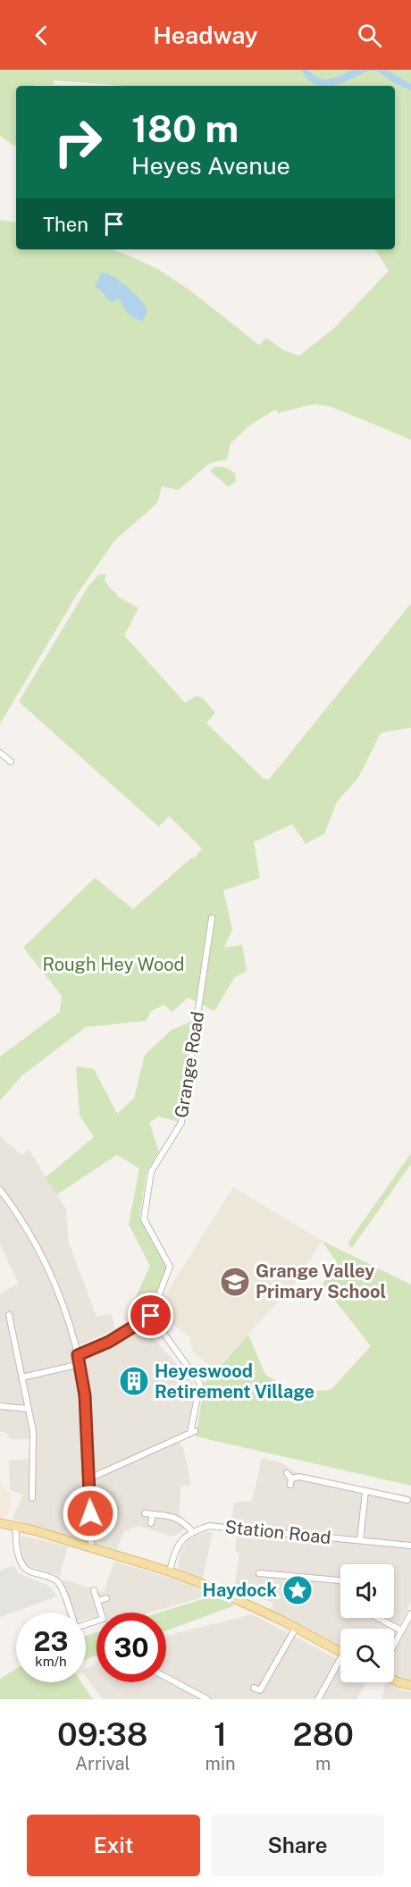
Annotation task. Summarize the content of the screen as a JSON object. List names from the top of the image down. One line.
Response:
{"streets":{"street":["Grange Road","Station Road"]},"parks":["Rough Hey Wood"],"places":{"school or university":["Grange Valley Primary School"],"building":["Heyeswood Retirement Village"],"place":["Haydock"]},"page":{"header":"Headway","turn":["180 m","Heyes Avenue"],"then":"Then","speed":"23 km/h","limit":"30","eta":["09:38","Arrival","1","min","280","m"],"buttons":["Exit","Share"]}}
